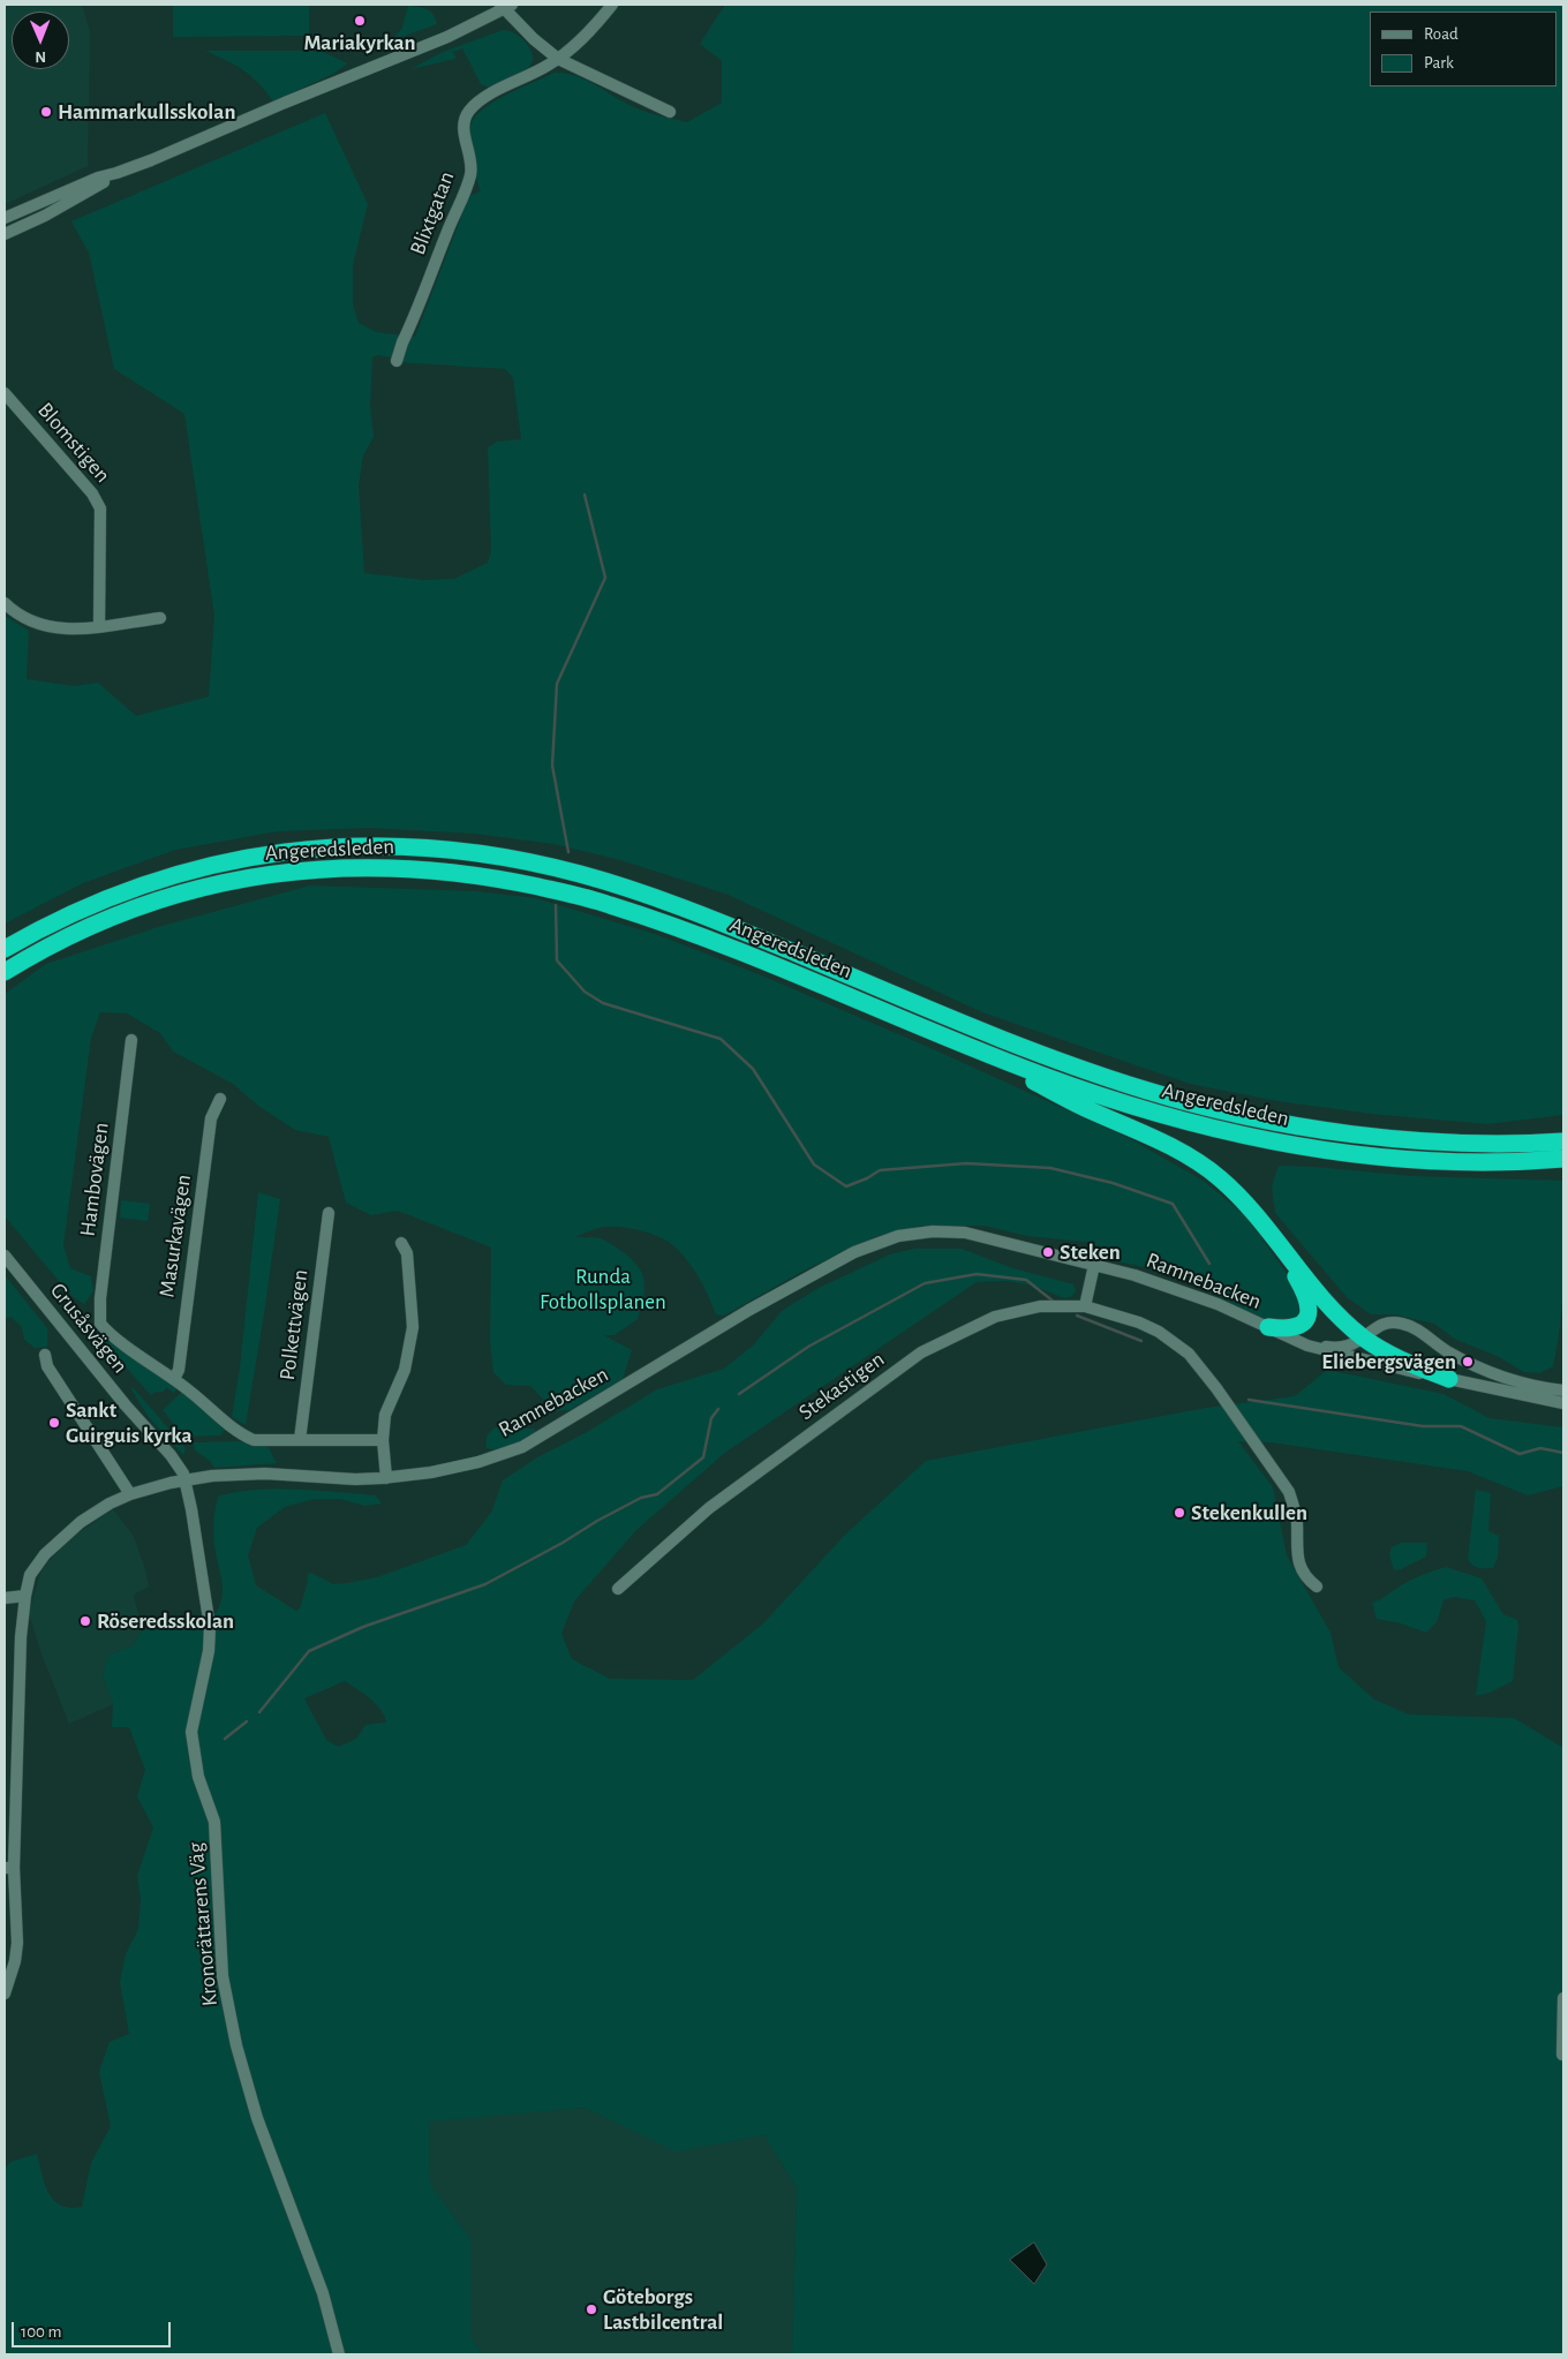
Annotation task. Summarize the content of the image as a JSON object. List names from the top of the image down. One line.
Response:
{"streets":{"highway":["Angeredsleden"],"street":["Blixtgatan","Blomstigen","Hambovägen","Masurkavägen","Ramnebacken","Polkettvägen","Grusåsvägen","Stekastigen","Kronorättarens Väg"]},"crossings":[["Hambovägen","Masurkavägen"],["Ramnebacken","Grusåsvägen"],["Ramnebacken","Kronorättarens Väg"],["Grusåsvägen","Kronorättarens Väg"]],"parks":["Runda Fotbollsplanen"],"places":["Mariakyrkan","Hammarkullsskolan","Steken","Eliebergsvägen","Sankt Guirguis kyrka","Stekenkullen","Röseredsskolan","Göteborgs Lastbilcentral"],"legend":["Road","Park"],"scale_bar":"100 m","north":"bottom"}
